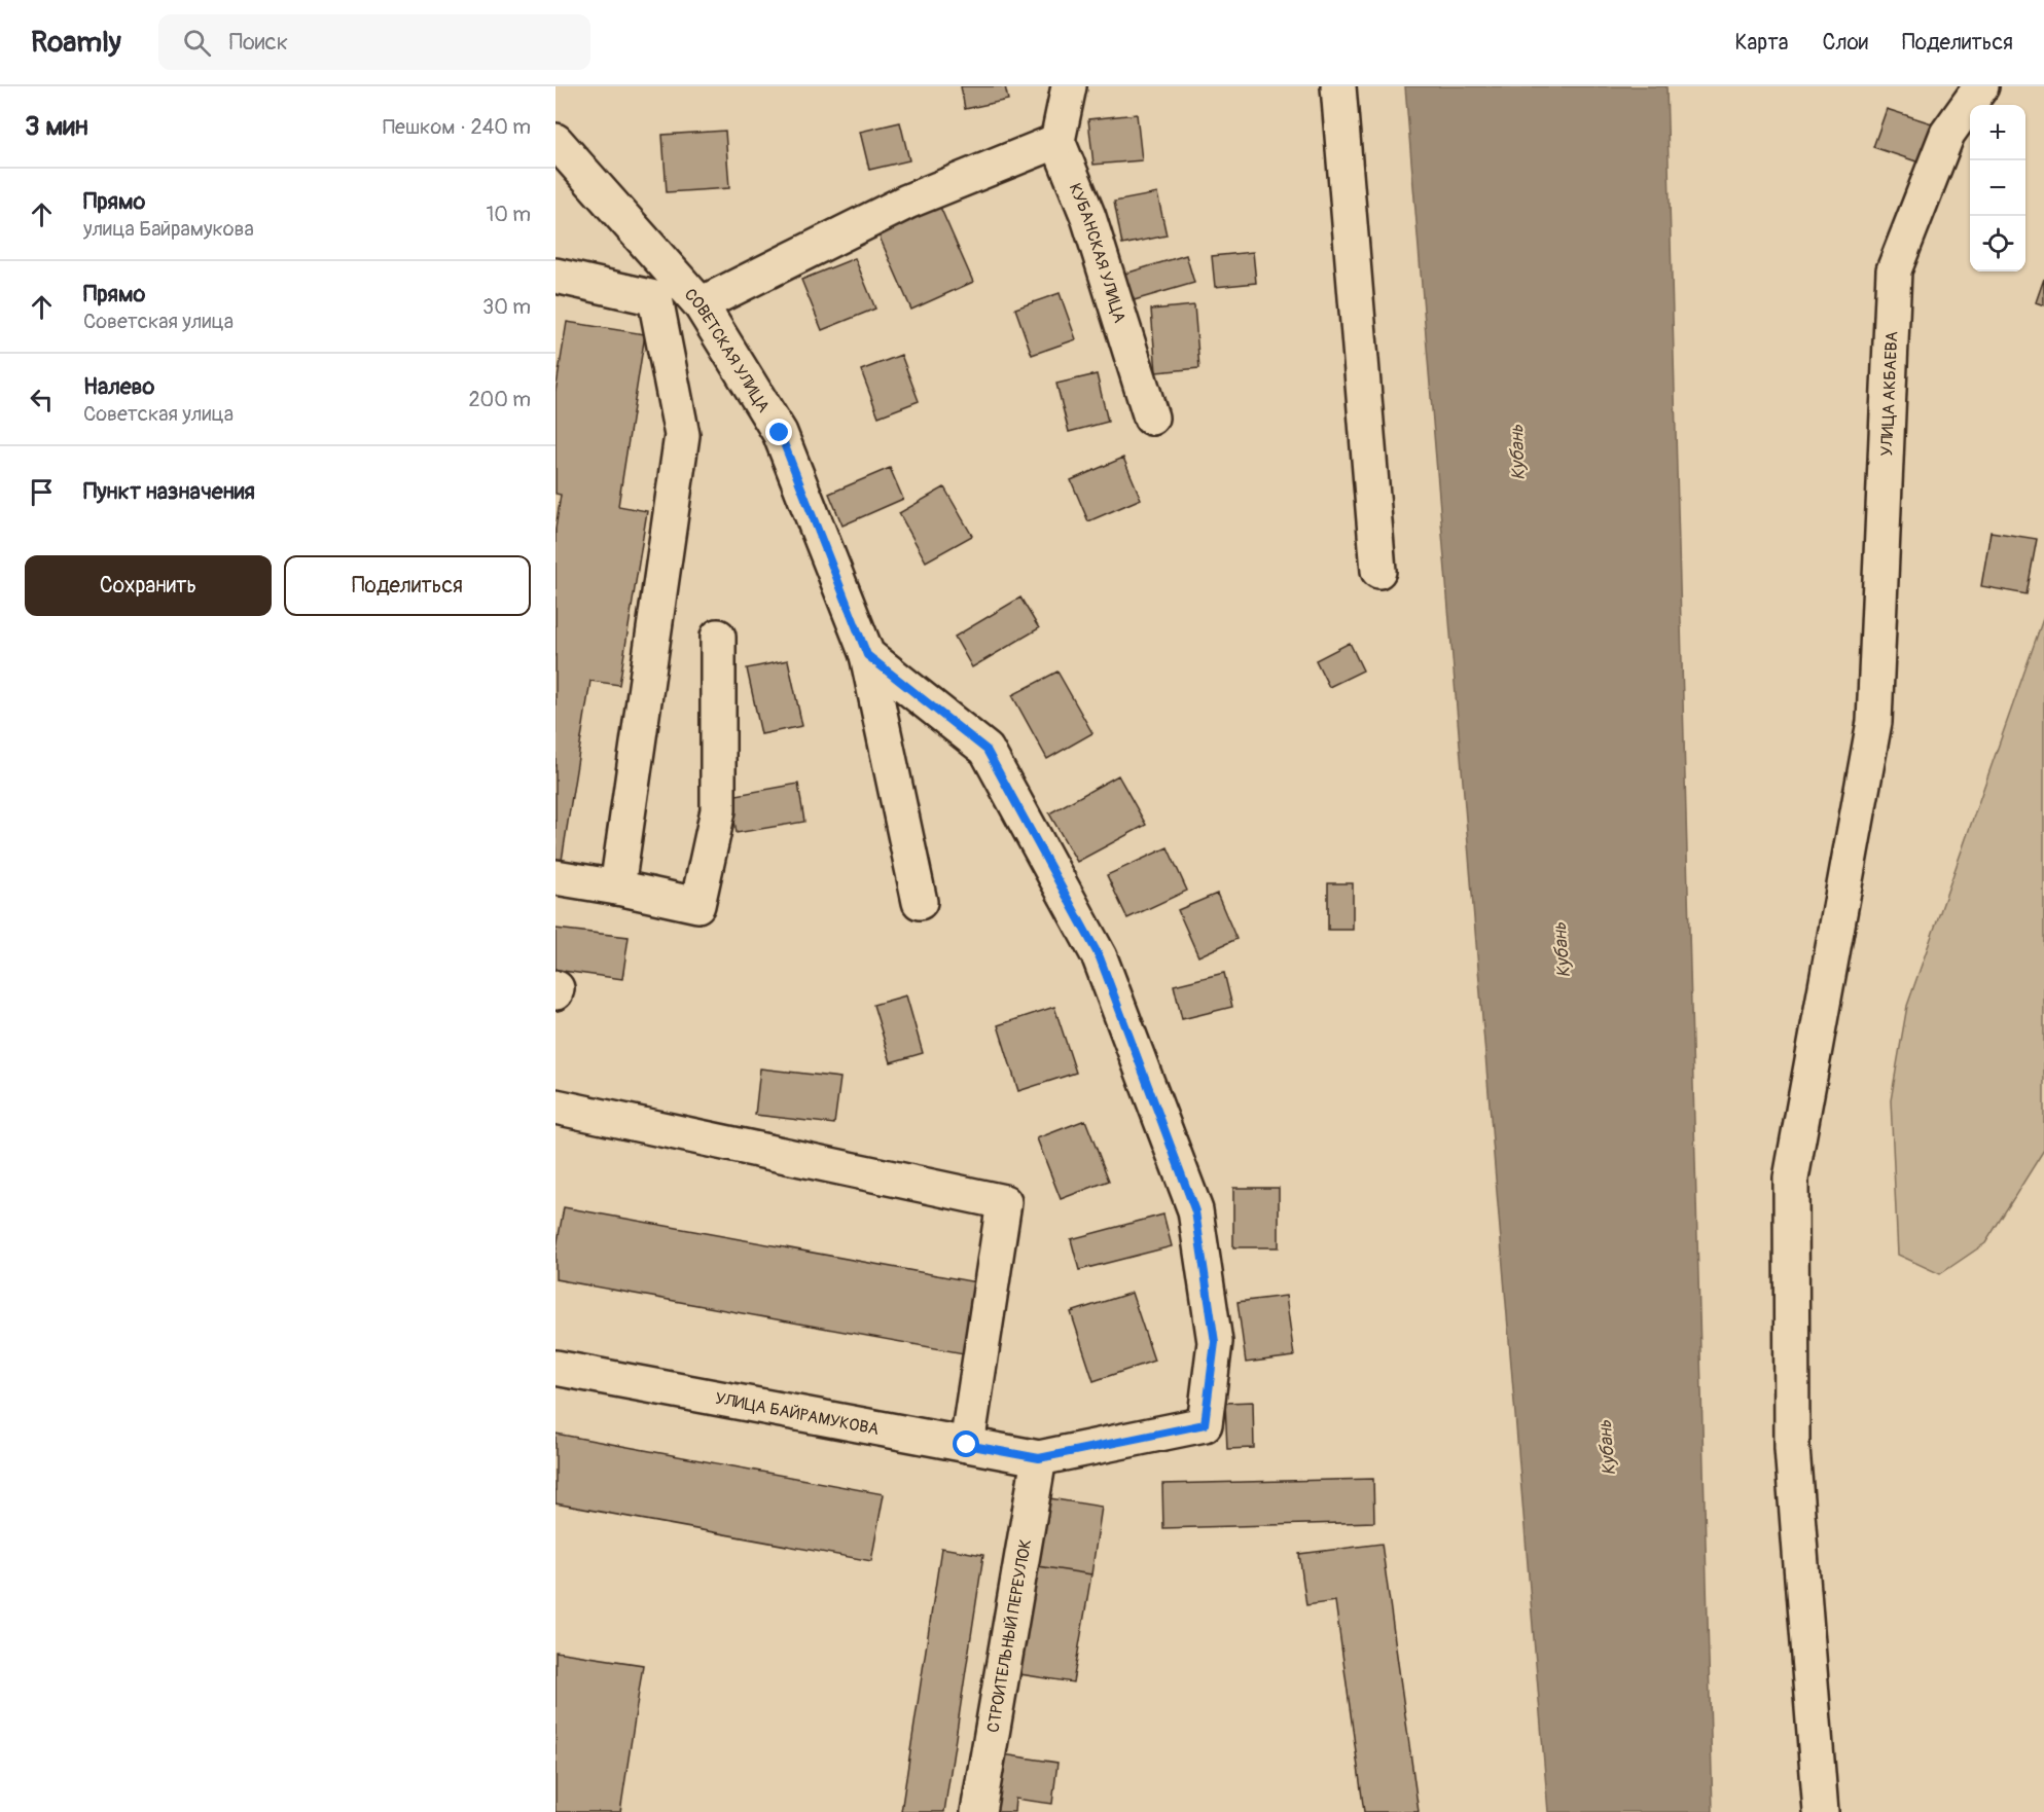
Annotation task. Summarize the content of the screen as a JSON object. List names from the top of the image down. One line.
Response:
{"streets":{"street":["КУБАНСКАЯ УЛИЦА","СОВЕТСКАЯ УЛИЦА","УЛИЦА АКБАЕВА","УЛИЦА БАЙРАМУКОВА","СТРОИТЕЛЬНЫЙ ПЕРЕУЛОК"]},"crossings":[["УЛИЦА БАЙРАМУКОВА","СТРОИТЕЛЬНЫЙ ПЕРЕУЛОК"]],"water":["Кубань"],"page":{"header":"Roamly","search":"Поиск","nav":["Карта","Слои","Поделиться"],"heading":["3 мин","Пешком · 240 m"],"map_buttons":["+","−"],"list":[["Прямо","улица Байрамукова","10 m"],["Прямо","Советская улица","30 m"],["Налево","Советская улица","200 m"],"Пункт назначения"],"buttons":["Сохранить","Поделиться"]}}
